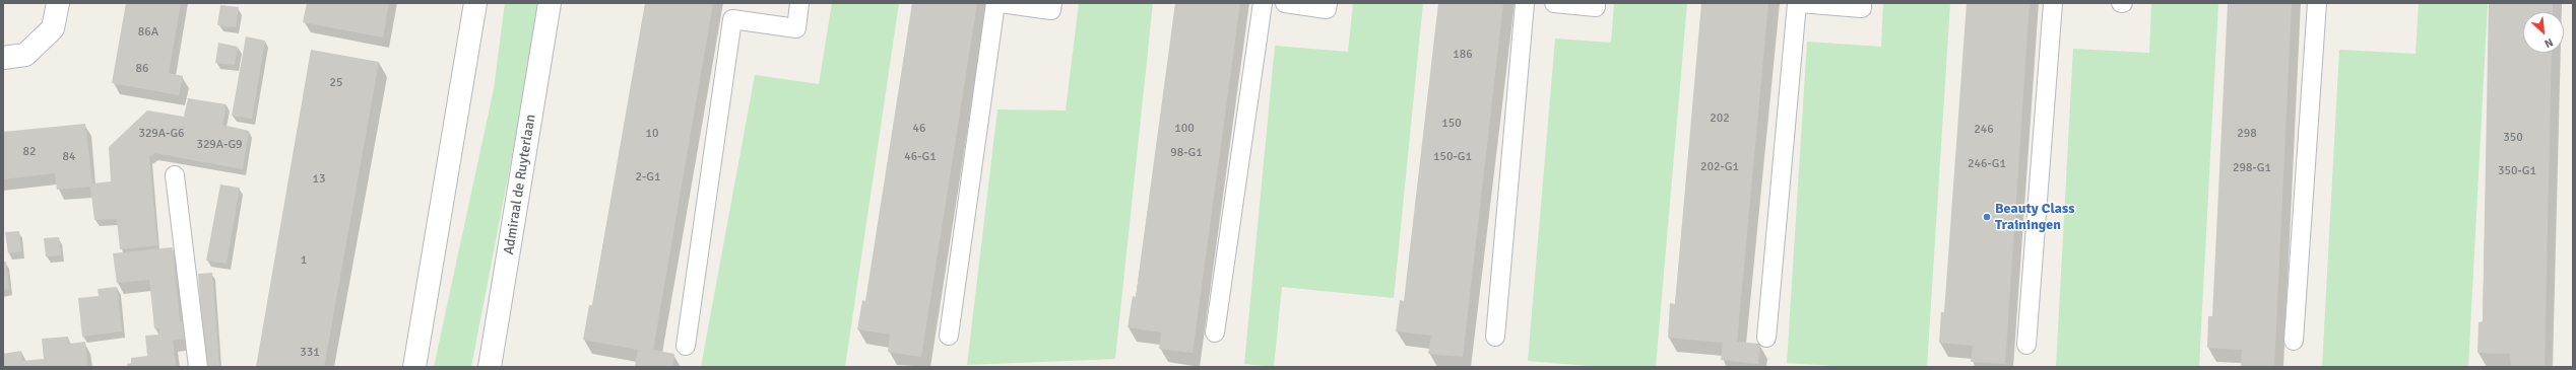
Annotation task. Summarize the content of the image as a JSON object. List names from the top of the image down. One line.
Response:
{"streets":{"street":["Admiraal de Ruyterlaan"]},"places":["Beauty Class Trainingen"],"house_numbers":["86A","186","86","25","202","150","46","100","246","329A-G6","10","298","350","329A-G9","82","98-G1","84","46-G1","150-G1","246-G1","202-G1","298-G1","350-G1","2-G1","13","1","331"],"north":"bottom right"}
